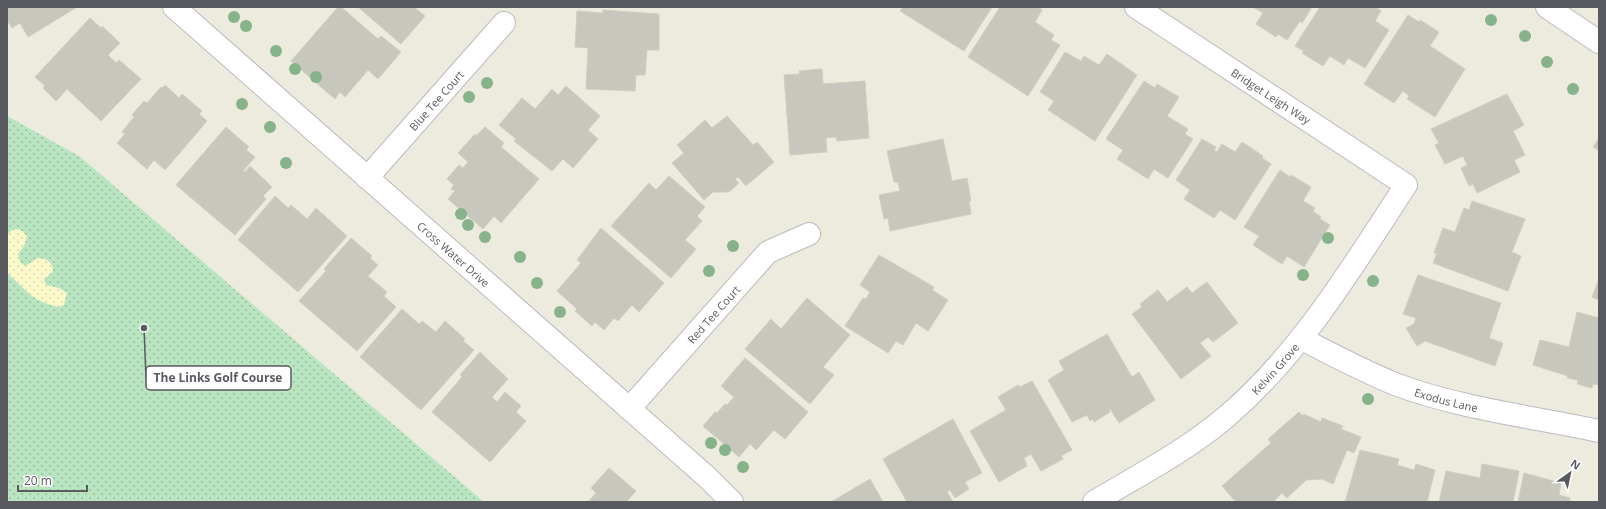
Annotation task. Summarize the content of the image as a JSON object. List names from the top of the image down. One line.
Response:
{"streets":{"street":["Bridget Leigh Way","Blue Tee Court","Cross Water Drive","Red Tee Court","Kelvin Grove","Exodus Lane"]},"crossings":[["Bridget Leigh Way","Kelvin Grove"],["Blue Tee Court","Cross Water Drive"],["Cross Water Drive","Red Tee Court"],["Kelvin Grove","Exodus Lane"]],"places":["The Links Golf Course"],"scale_bar":"20 m","north":"top right"}
